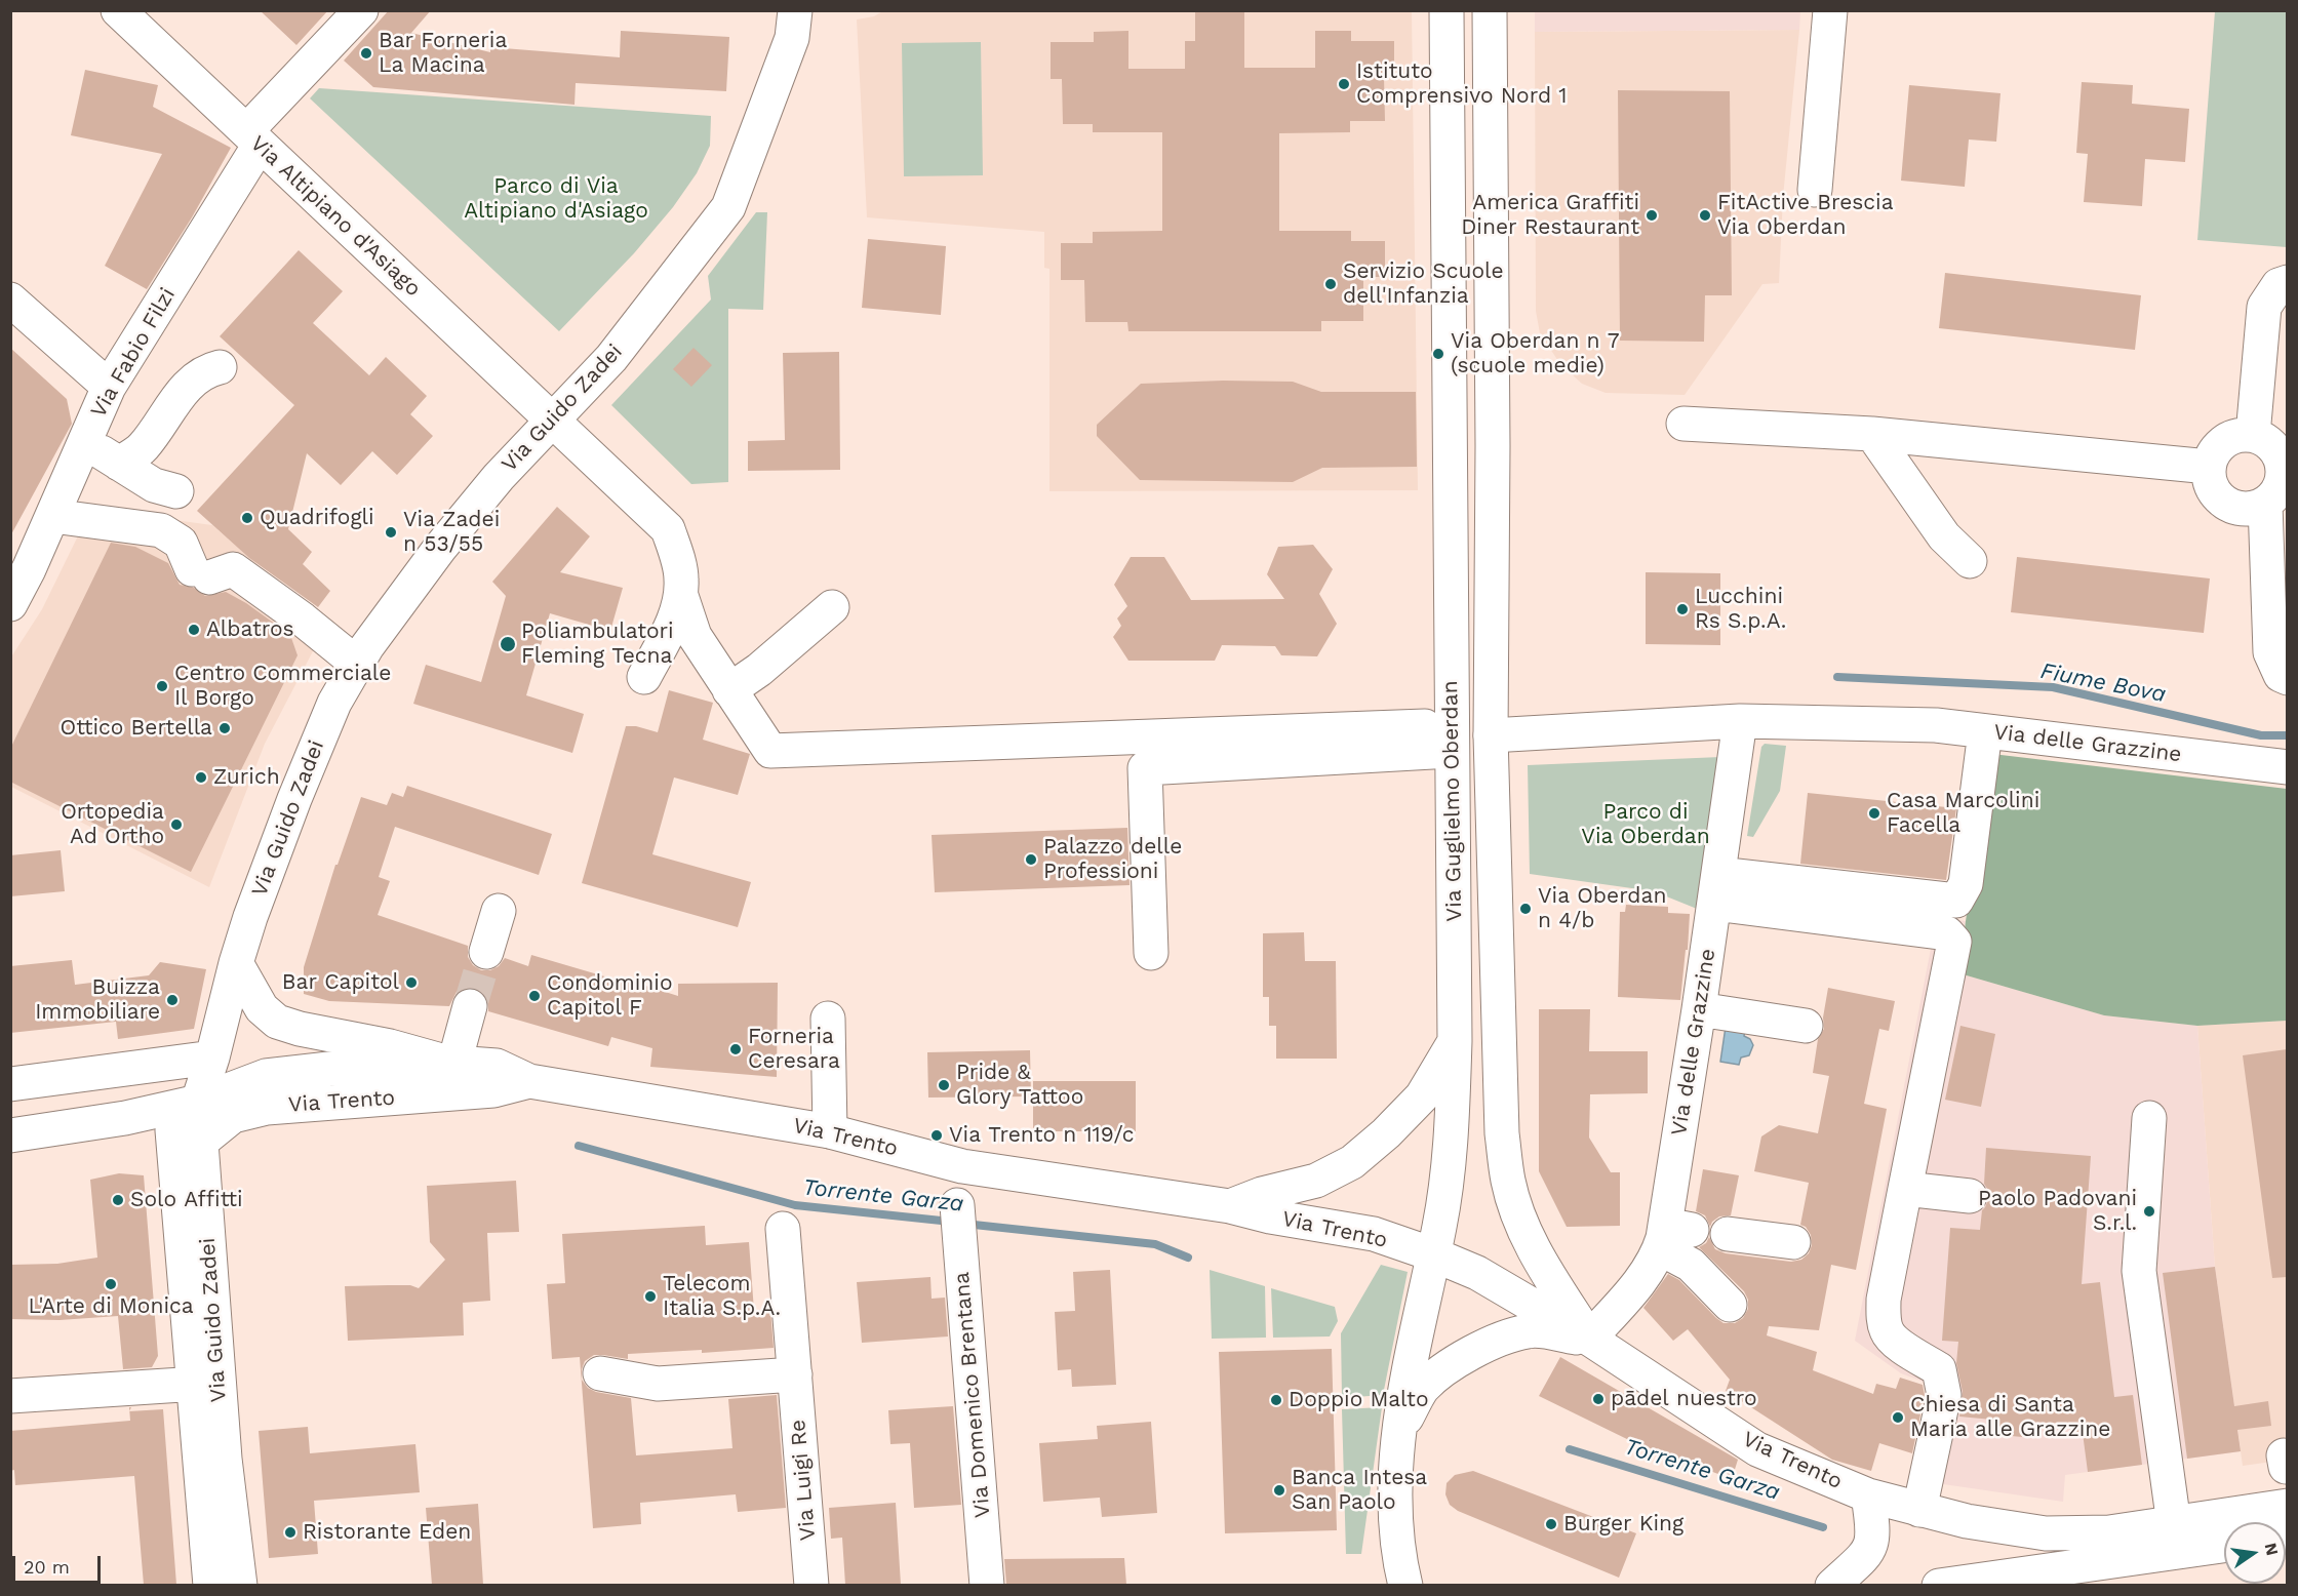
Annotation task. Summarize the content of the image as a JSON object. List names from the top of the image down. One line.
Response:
{"streets":{"street":["Via Altipiano d'Asiago","Via Fabio Filzi","Via Guido Zadei","Via delle Grazzine","Via Guglielmo Oberdan","Via Trento","Via Domenico Brentana","Via Luigi Re"]},"crossings":[["Via Altipiano d'Asiago","Via Fabio Filzi"],["Via Altipiano d'Asiago","Via Guido Zadei"],["Via Guido Zadei","Via Trento"],["Via delle Grazzine","Via Guglielmo Oberdan"],["Via delle Grazzine","Via Trento"],["Via Guglielmo Oberdan","Via Trento"]],"water":["Fiume Bova","Torrente Garza"],"parks":["Parco di Via Altipiano d'Asiago","Parco di Via Oberdan"],"places":["Bar Forneria La Macina","Istituto Comprensivo Nord 1","America Graffiti Diner Restaurant","FitActive Brescia Via Oberdan","Servizio Scuole dell'Infanzia","Via Oberdan n 7 (scuole medie)","Quadrifogli","Via Zadei n 53/55","Lucchini Rs S.p.A.","Albatros","Poliambulatori Fleming Tecna","Centro Commerciale Il Borgo","Ottico Bertella","Zurich","Casa Marcolini Facella","Ortopedia Ad Ortho","Palazzo delle Professioni","Via Oberdan n 4/b","Bar Capitol","Condominio Capitol F","Buizza Immobiliare","Forneria Ceresara","Pride & Glory Tattoo","Via Trento n 119/c","Solo Affitti","Paolo Padovani S.r.l.","L'Arte di Monica","Telecom Italia S.p.A.","pādel nuestro","Doppio Malto","Chiesa di Santa Maria alle Grazzine","Banca Intesa San Paolo","Burger King","Ristorante Eden"],"scale_bar":"20 m","north":"right"}
